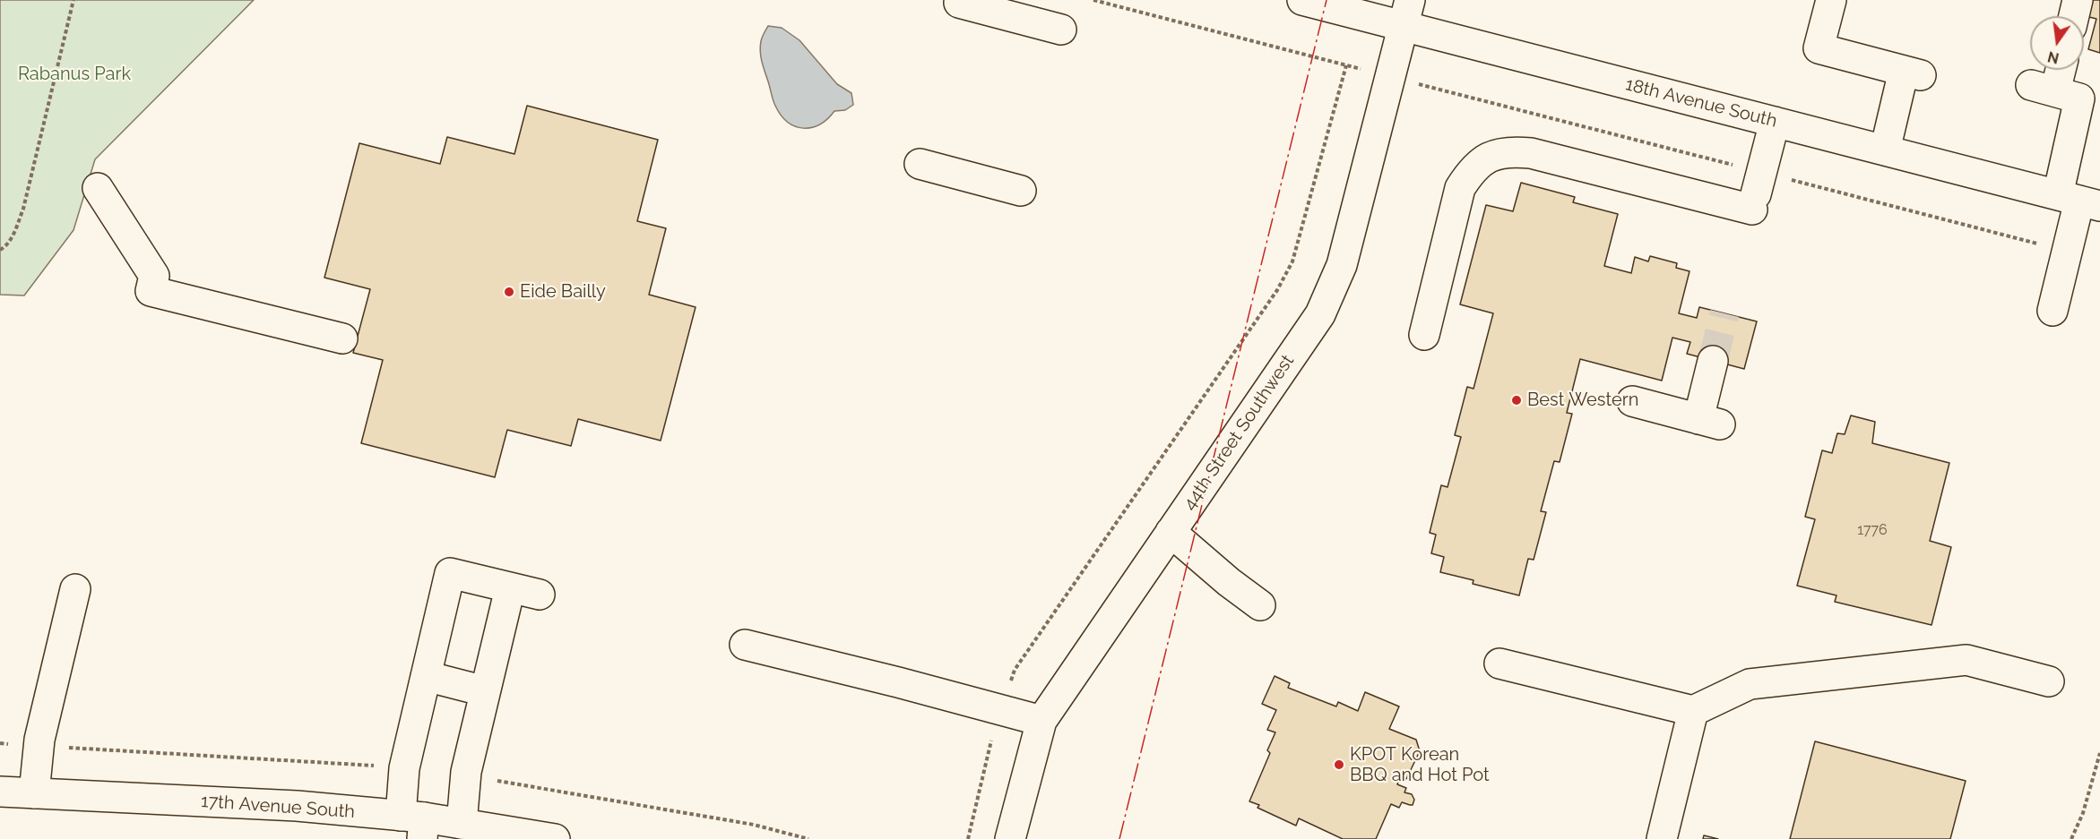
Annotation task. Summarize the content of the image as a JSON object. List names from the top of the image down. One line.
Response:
{"streets":{"street":["18th Avenue South","44th Street Southwest","17th Avenue South"]},"crossings":[["18th Avenue South","44th Street Southwest"]],"parks":["Rabanus Park"],"places":["Eide Bailly","Best Western","KPOT Korean BBQ and Hot Pot"],"house_numbers":["1776"],"north":"bottom"}
